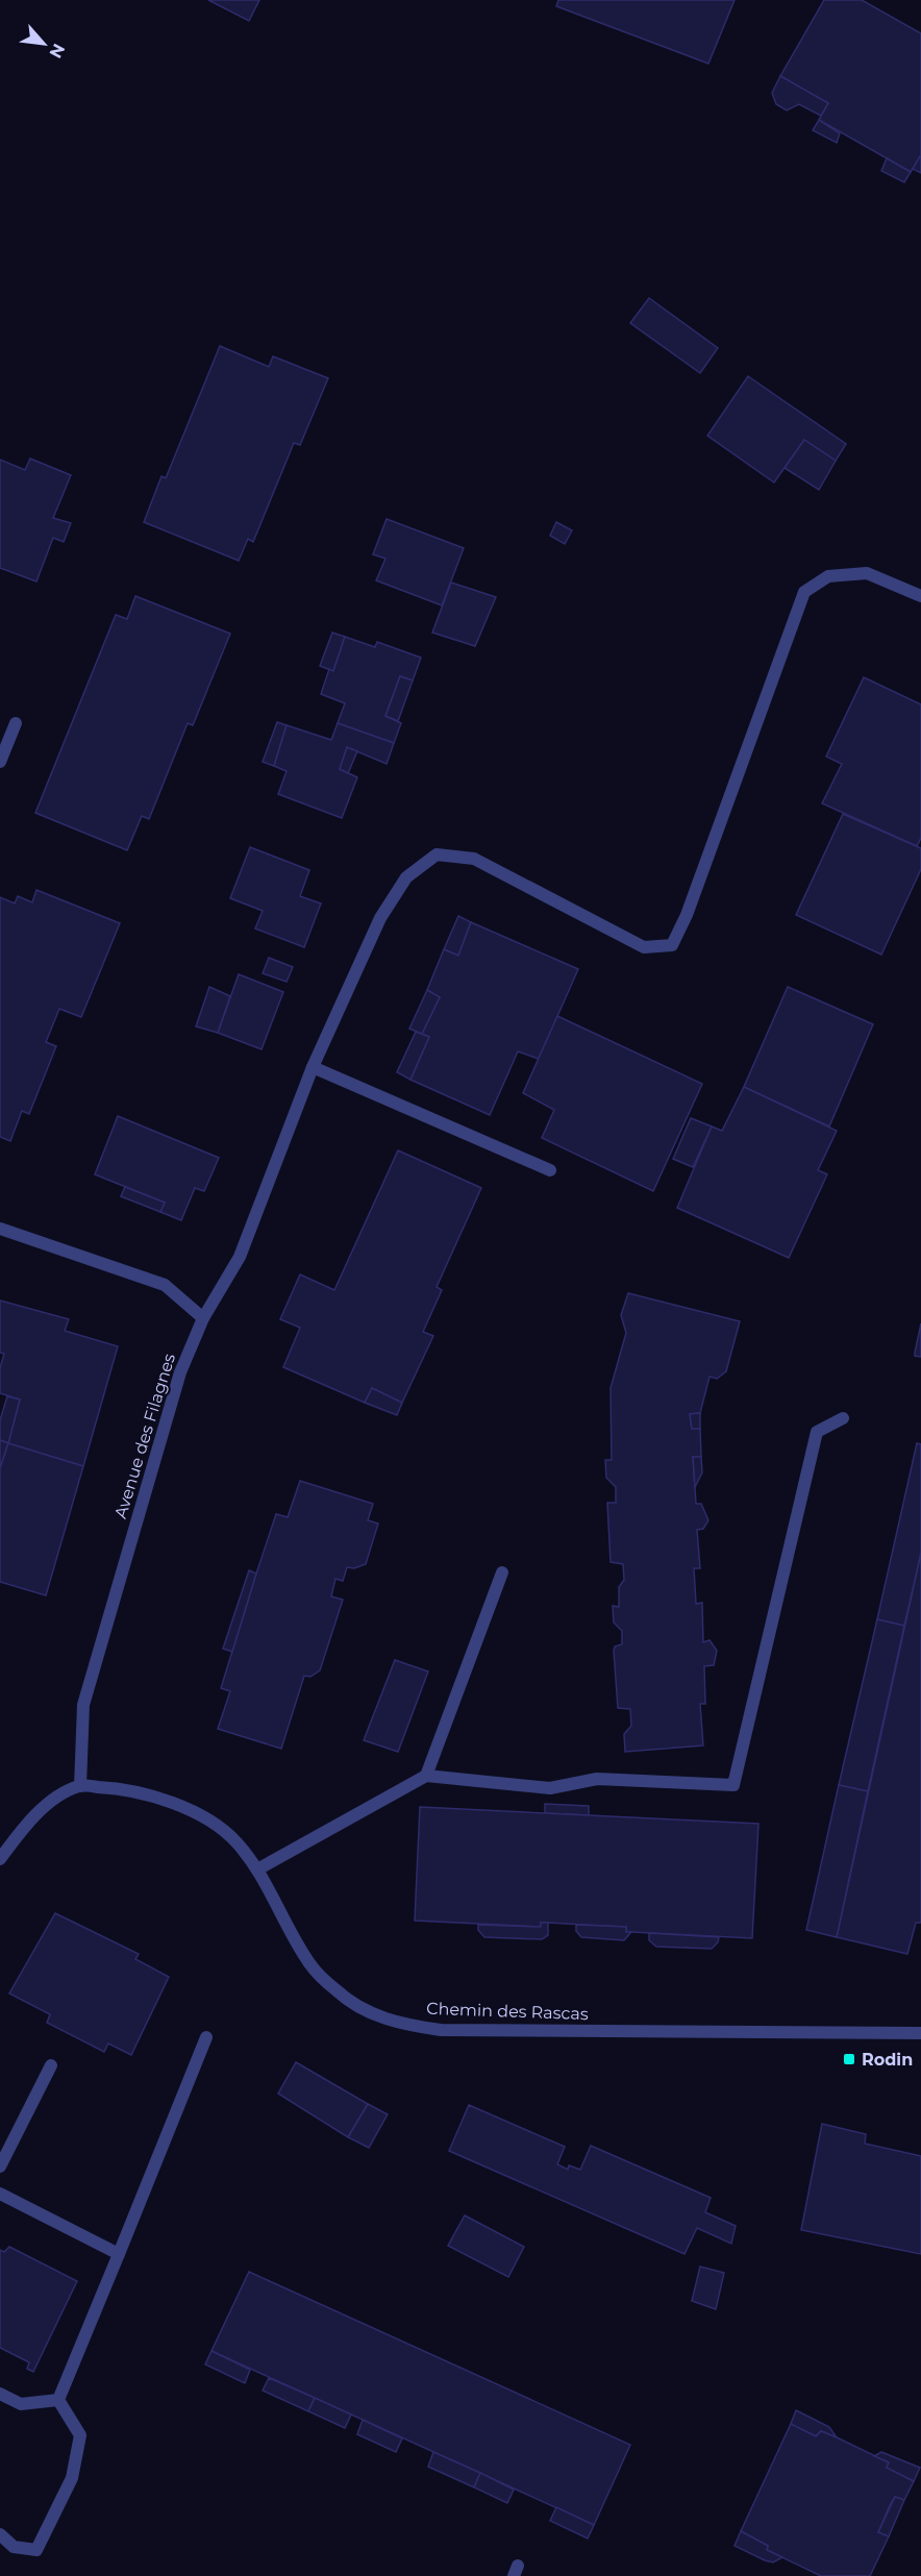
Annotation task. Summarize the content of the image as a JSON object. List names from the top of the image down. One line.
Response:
{"streets":{"street":["Avenue des Filagnes","Chemin des Rascas"]},"crossings":[["Avenue des Filagnes","Chemin des Rascas"]],"places":{"transit":["Rodin"]},"north":"bottom right"}
